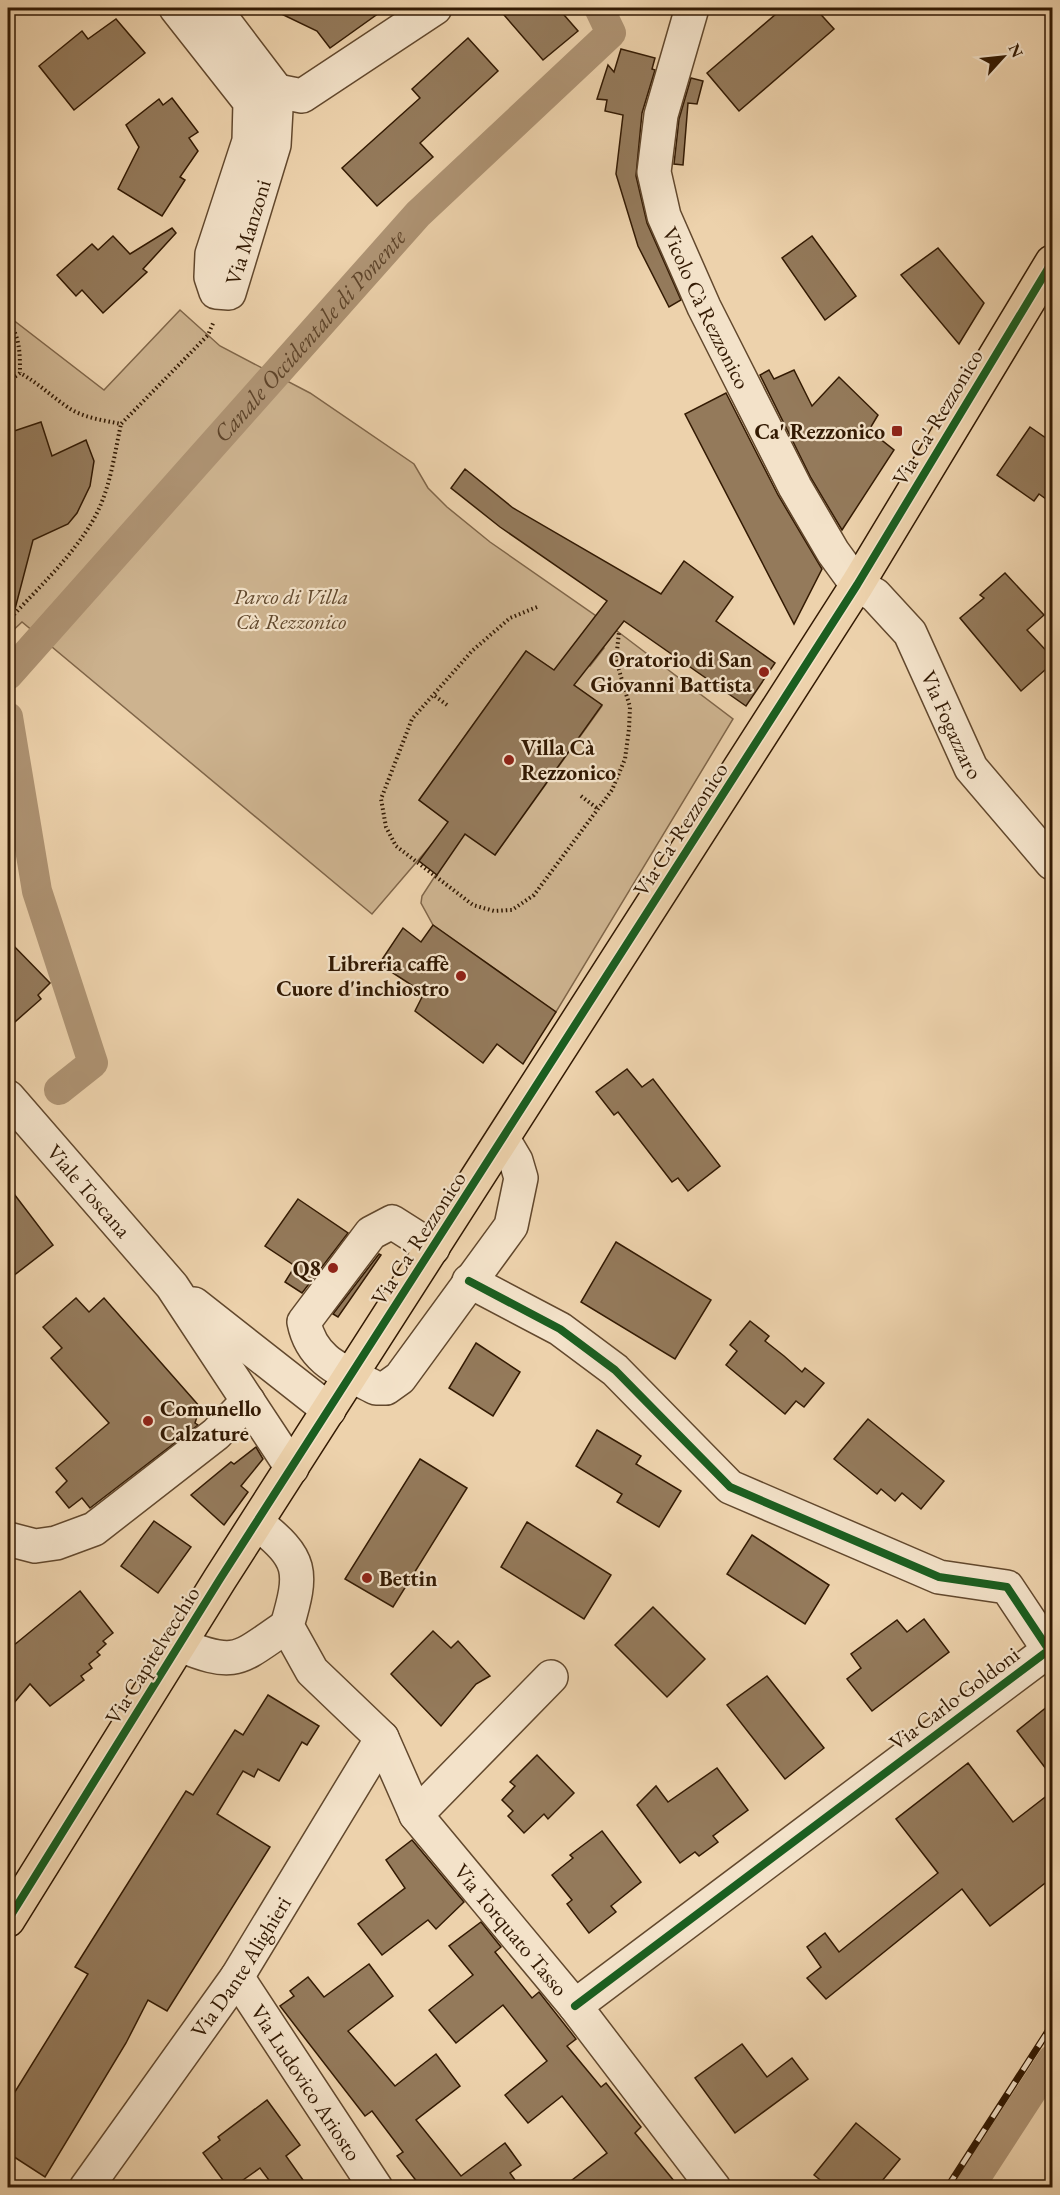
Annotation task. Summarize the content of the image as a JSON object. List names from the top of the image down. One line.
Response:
{"streets":{"main road":["Via Ca' Rezzonico","Via Capitelvecchio"],"street":["Via Manzoni","Vicolo Cà Rezzonico","Via Fogazzaro","Viale Toscana","Via Carlo Goldoni","Via Torquato Tasso","Via Dante Alighieri","Via Ludovico Ariosto"]},"crossings":[["Vicolo Cà Rezzonico","Via Ca' Rezzonico"],["Vicolo Cà Rezzonico","Via Fogazzaro"],["Via Ca' Rezzonico","Via Fogazzaro"],["Via Ca' Rezzonico","Viale Toscana"],["Via Ca' Rezzonico","Via Capitelvecchio"],["Viale Toscana","Via Capitelvecchio"],["Via Carlo Goldoni","Via Torquato Tasso"],["Via Torquato Tasso","Via Dante Alighieri"],["Via Dante Alighieri","Via Ludovico Ariosto"]],"water":["Canale Occidentale di Ponente"],"parks":["Parco di Villa Cà Rezzonico"],"places":{"transit":["Ca' Rezzonico"],"other":["Oratorio di San Giovanni Battista","Villa Cà Rezzonico","Libreria caffè Cuore d'inchiostro","Q8","Comunello Calzature","Bettin"]},"north":"top right"}
